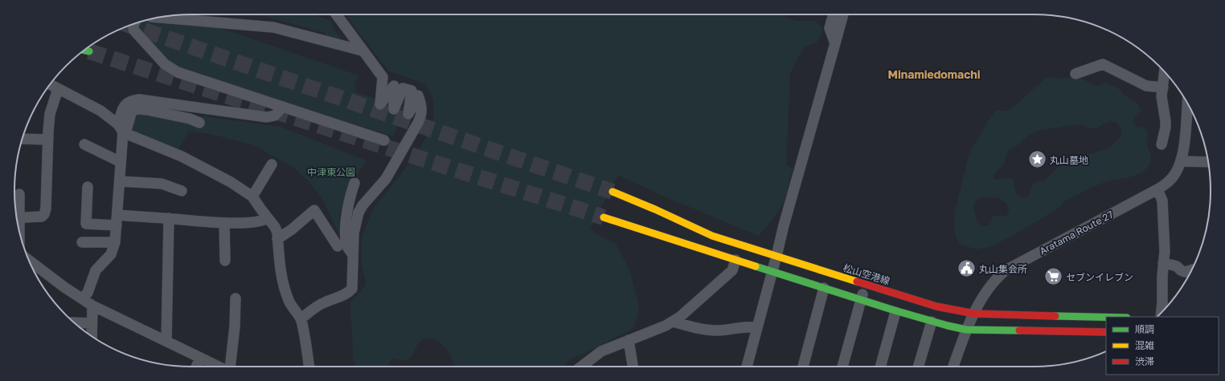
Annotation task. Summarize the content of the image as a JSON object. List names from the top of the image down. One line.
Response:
{"streets":{"main road":["松山空港線"],"street":["Aratama Route 27"]},"crossings":[["Aratama Route 27","松山空港線"]],"districts":["Minamiedomachi"],"parks":["中津東公園"],"places":{"place":["丸山墓地"],"public building":["丸山集会所"],"supermarket":["セブンイレブン"]},"legend":["順調","混雑","渋滞"]}
